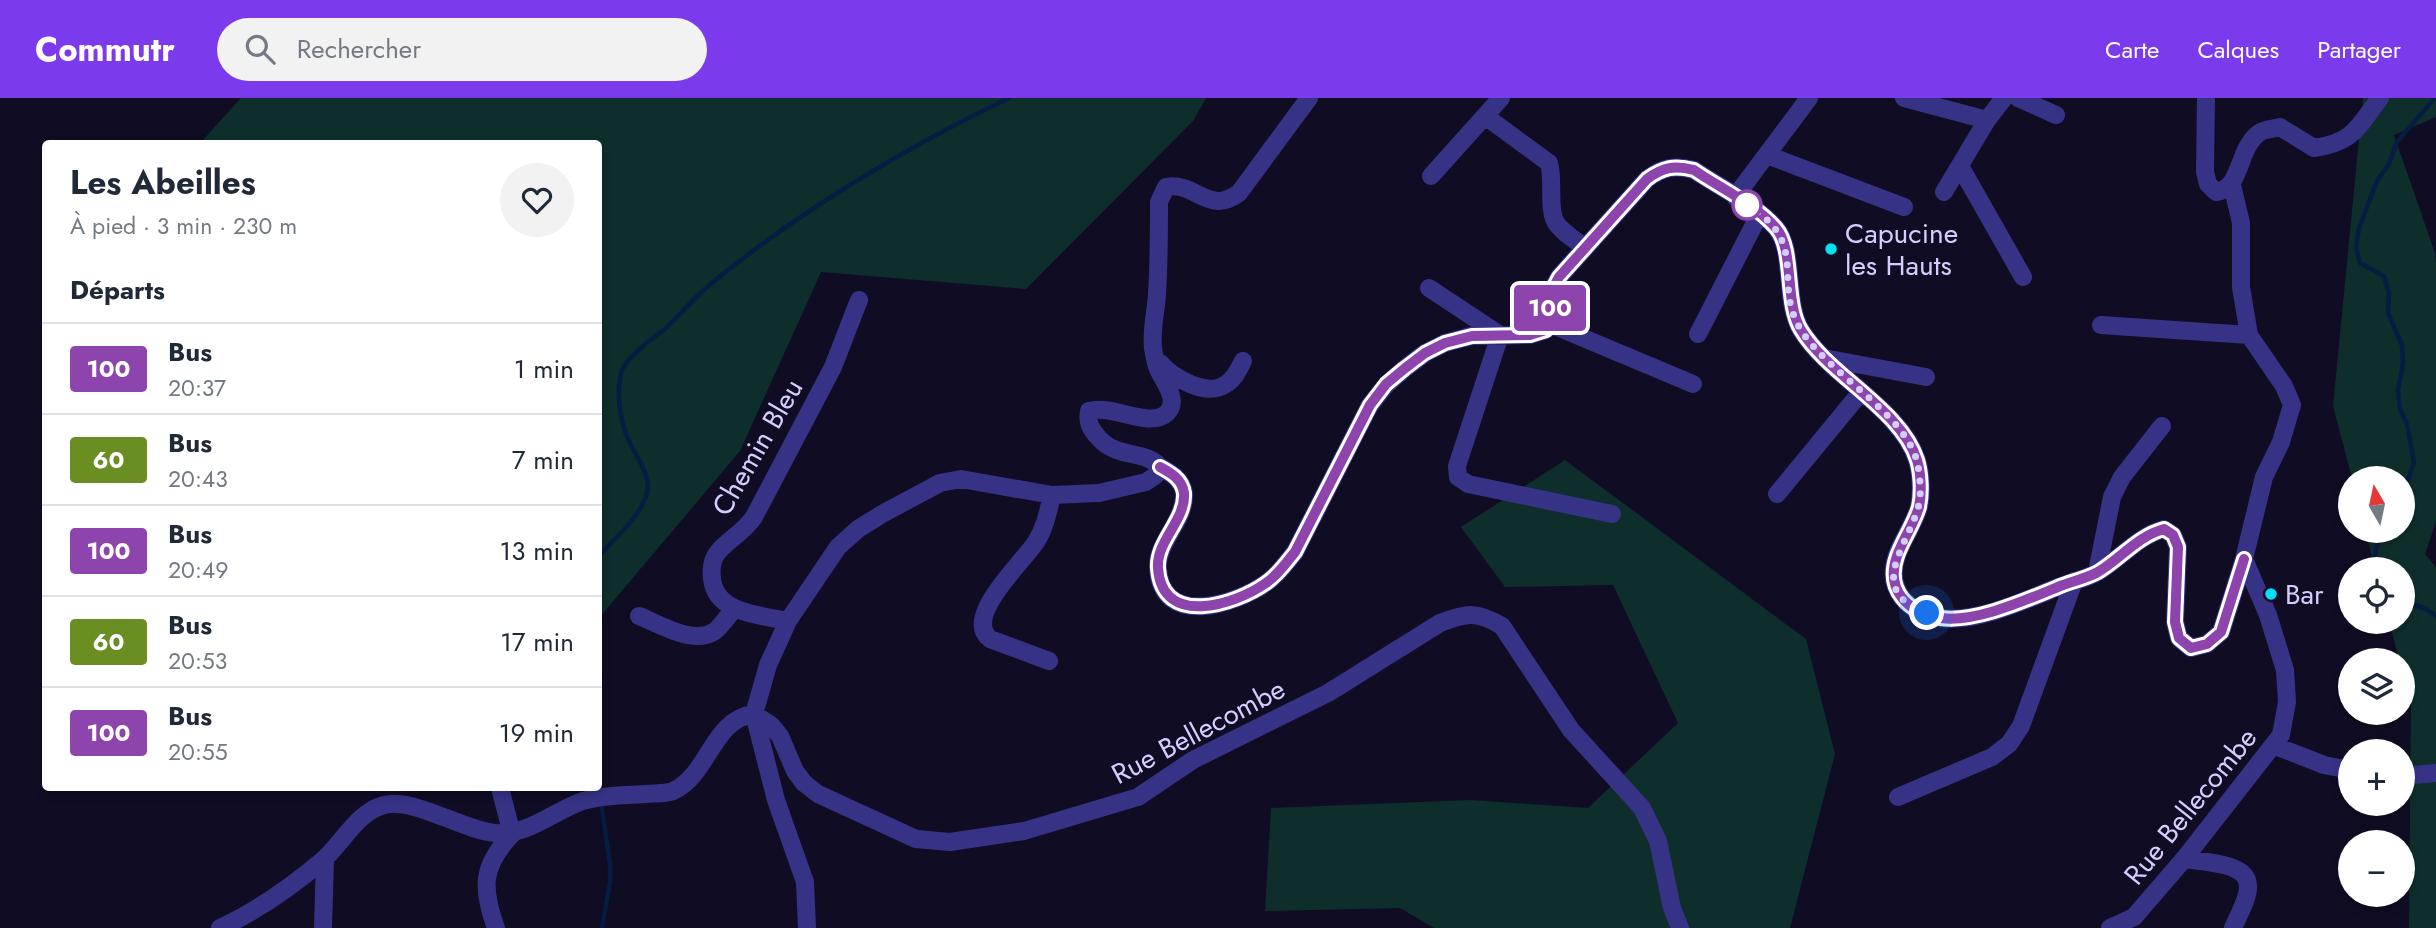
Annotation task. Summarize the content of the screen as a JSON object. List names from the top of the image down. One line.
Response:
{"streets":{"street":["Chemin Bleu","Rue Bellecombe"]},"places":["Capucine les Hauts","Bar"],"lines":["bus line 100"],"north":"top","page":{"header":"Commutr","search":"Rechercher","nav":["Carte","Calques","Partager"],"on_map":"100","heading":[["Les Abeilles","À pied · 3 min · 230 m"],"Départs"],"list":[{"mark":"100","name":"Bus","note":"20:37","value":"1 min"},{"mark":"60","name":"Bus","note":"20:43","value":"7 min"},{"mark":"100","name":"Bus","note":"20:49","value":"13 min"},{"mark":"60","name":"Bus","note":"20:53","value":"17 min"},{"mark":"100","name":"Bus","note":"20:55","value":"19 min"}],"map_buttons":["+","−"]}}
